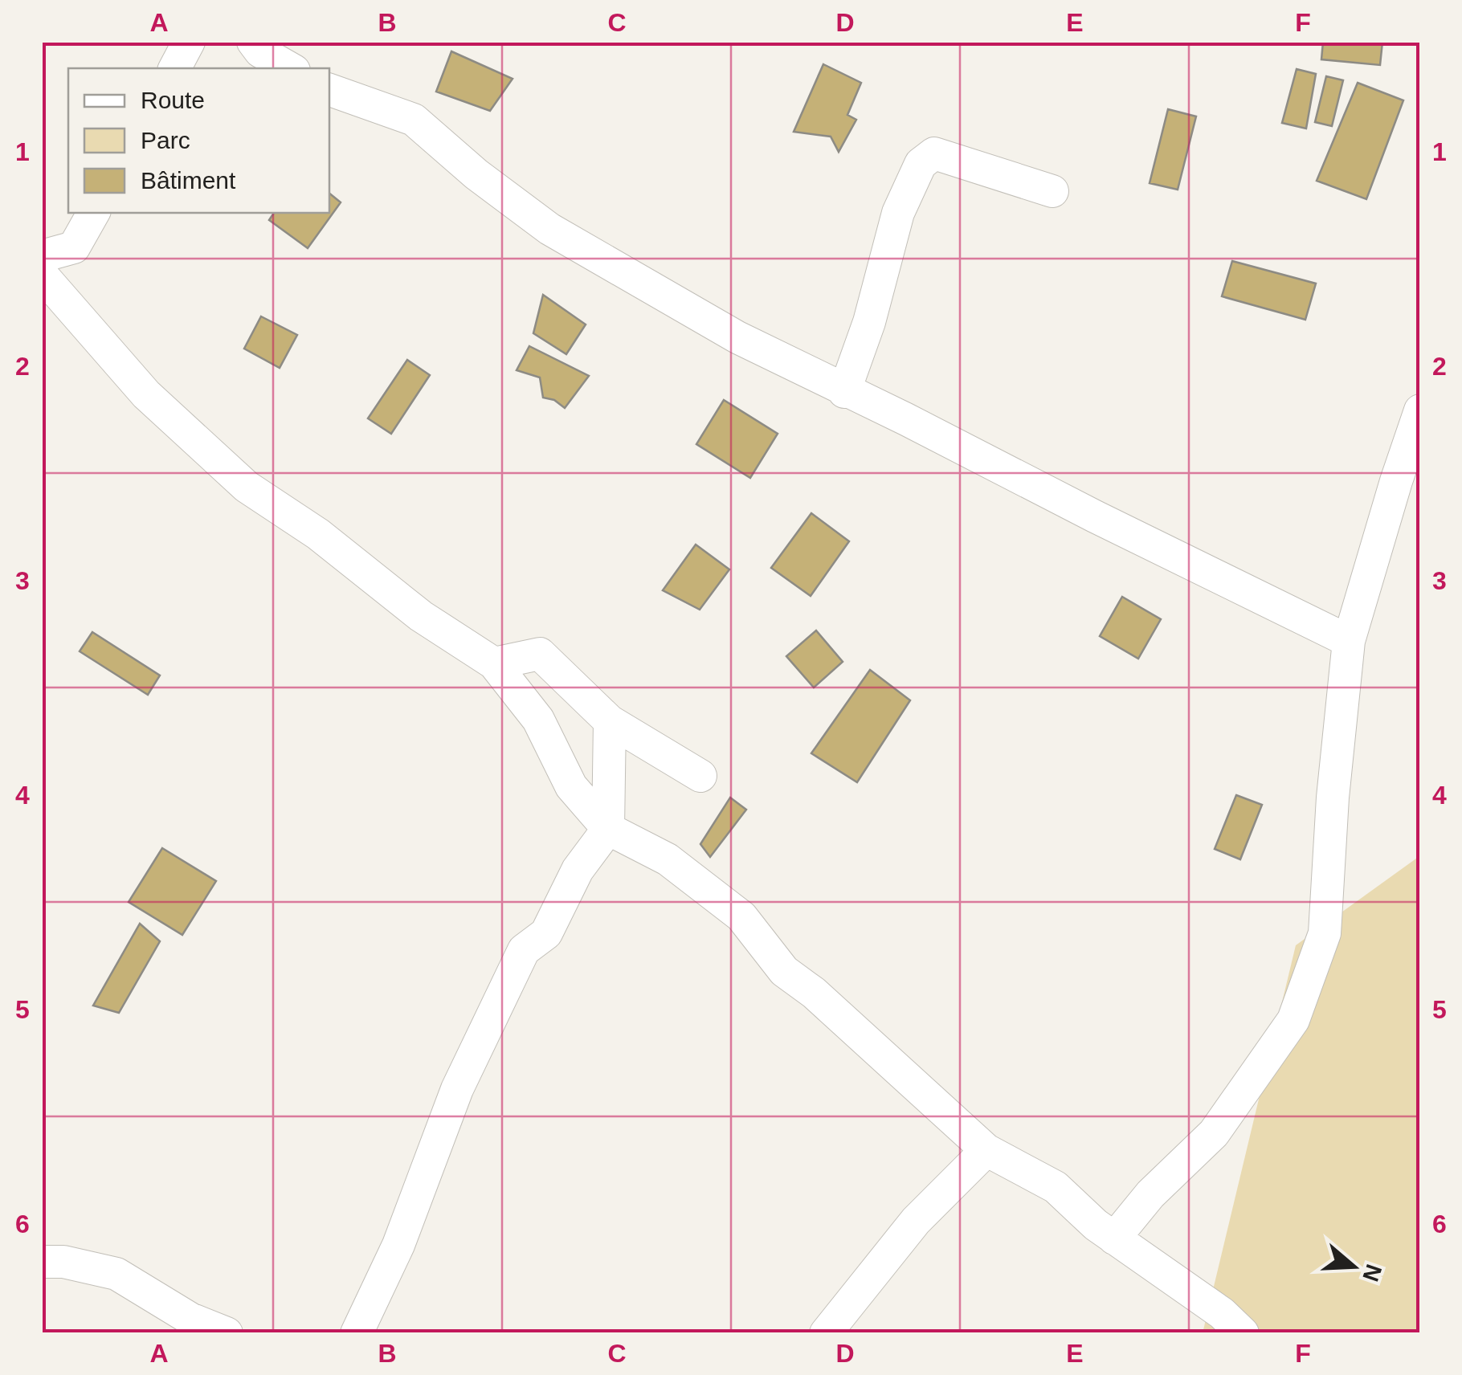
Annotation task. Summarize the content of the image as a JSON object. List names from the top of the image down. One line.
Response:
{"legend":["Route","Parc","Bâtiment"],"north":"right","grid":{"columns":["A","B","C","D","E","F"],"rows":["1","2","3","4","5","6"]}}
